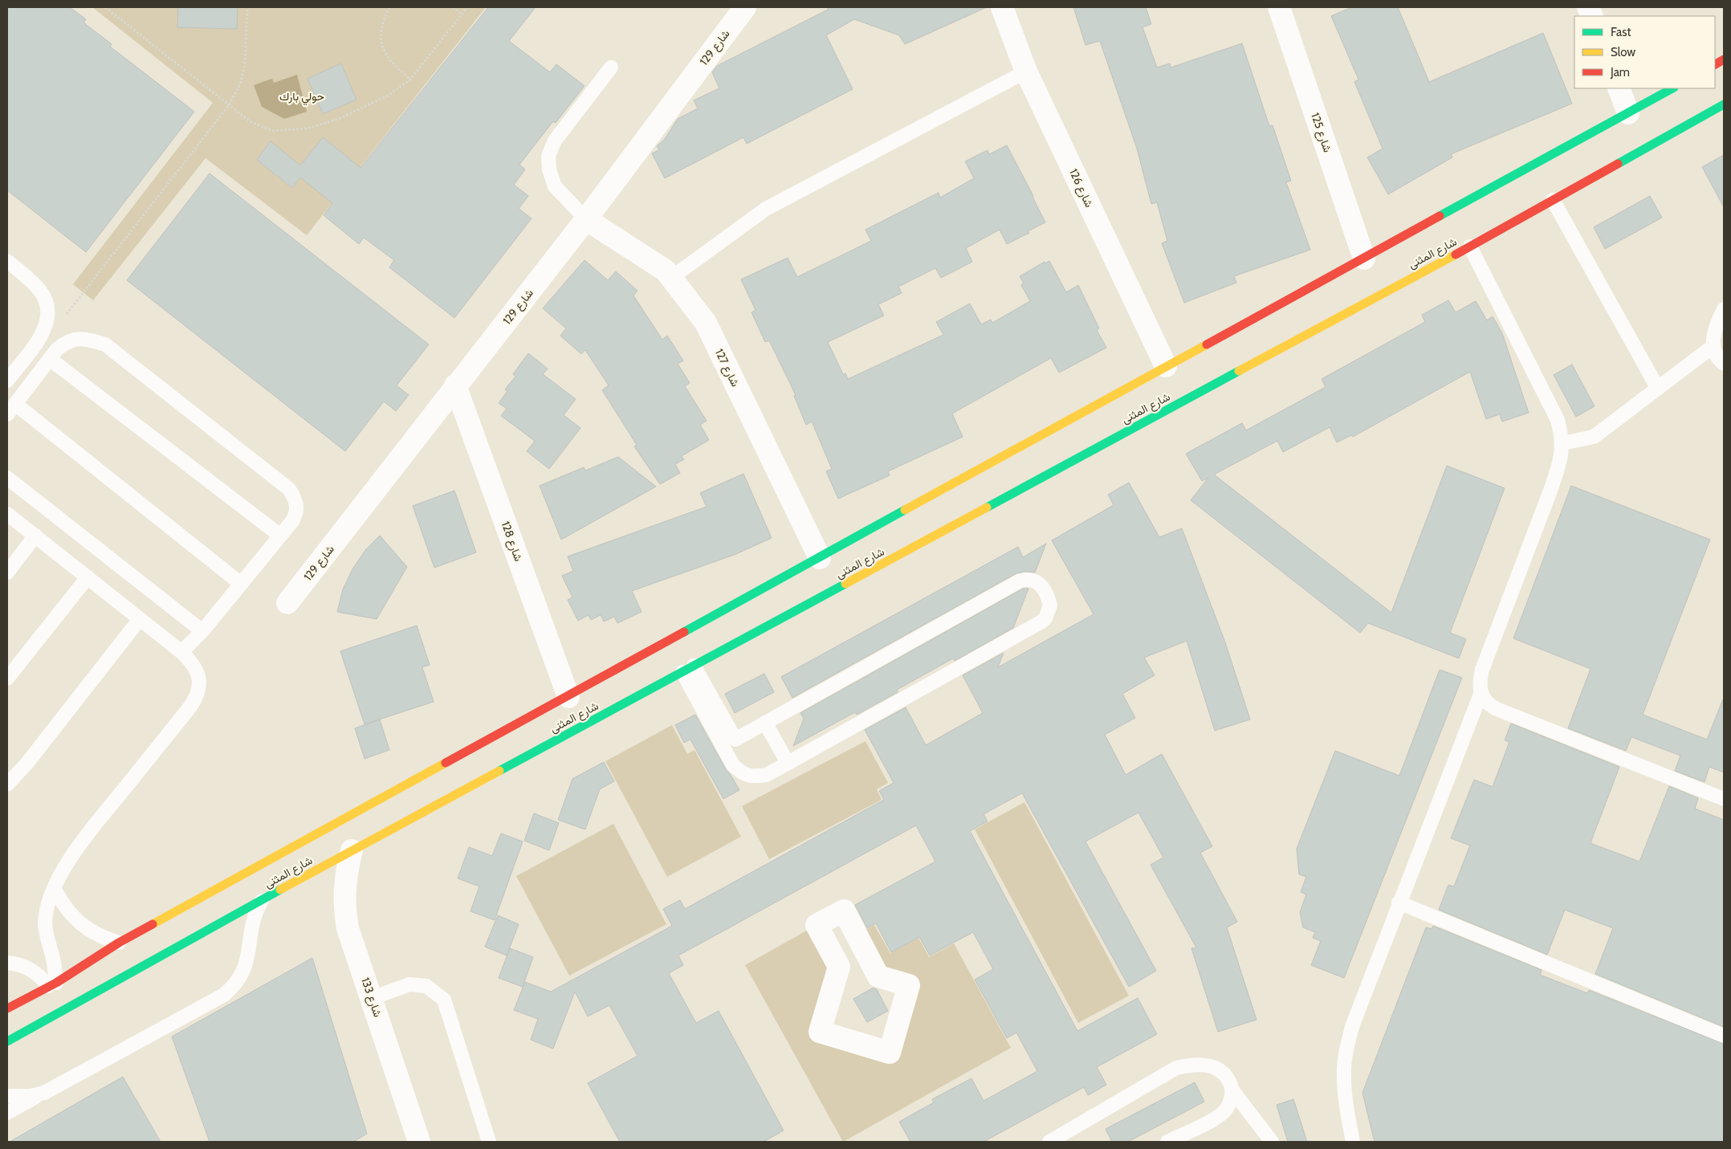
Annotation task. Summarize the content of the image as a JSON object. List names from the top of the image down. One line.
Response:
{"streets":{"street":["شارع 129","شارع 125","شارع 126","شارع المثنى","شارع 127","شارع 128","شارع 133"]},"crossings":[["شارع 129","شارع 127"],["شارع 129","شارع 128"],["شارع 125","شارع المثنى"],["شارع 126","شارع المثنى"],["شارع المثنى","شارع 127"],["شارع المثنى","شارع 128"],["شارع المثنى","شارع 133"]],"parks":["حولي بارك"],"legend":["Fast","Slow","Jam"]}
